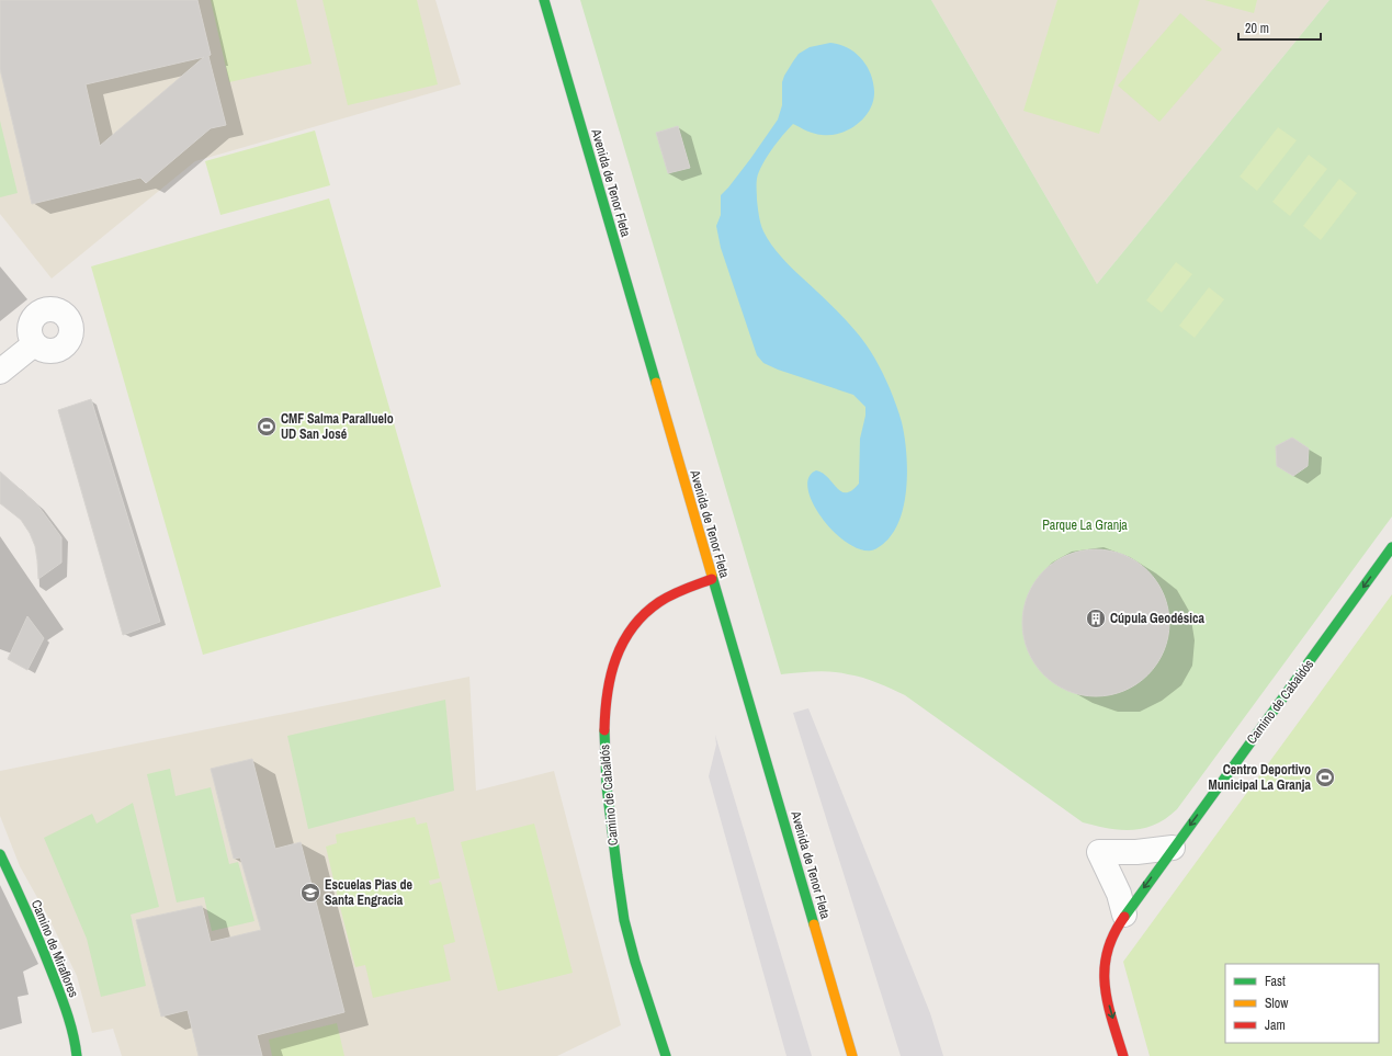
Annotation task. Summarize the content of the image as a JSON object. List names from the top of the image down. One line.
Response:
{"streets":{"street":["Avenida de Tenor Fleta","Camino de Cabaldós","Camino de Miraflores"]},"crossings":[["Avenida de Tenor Fleta","Camino de Cabaldós"]],"one_way":["Camino de Cabaldós"],"parks":["Parque La Granja"],"places":{"sports":["CMF Salma Paralluelo UD San José","Centro Deportivo Municipal La Granja"],"building":["Cúpula Geodésica"],"school or university":["Escuelas Pias de Santa Engracia"]},"legend":["Fast","Slow","Jam"],"scale_bar":"20 m"}
